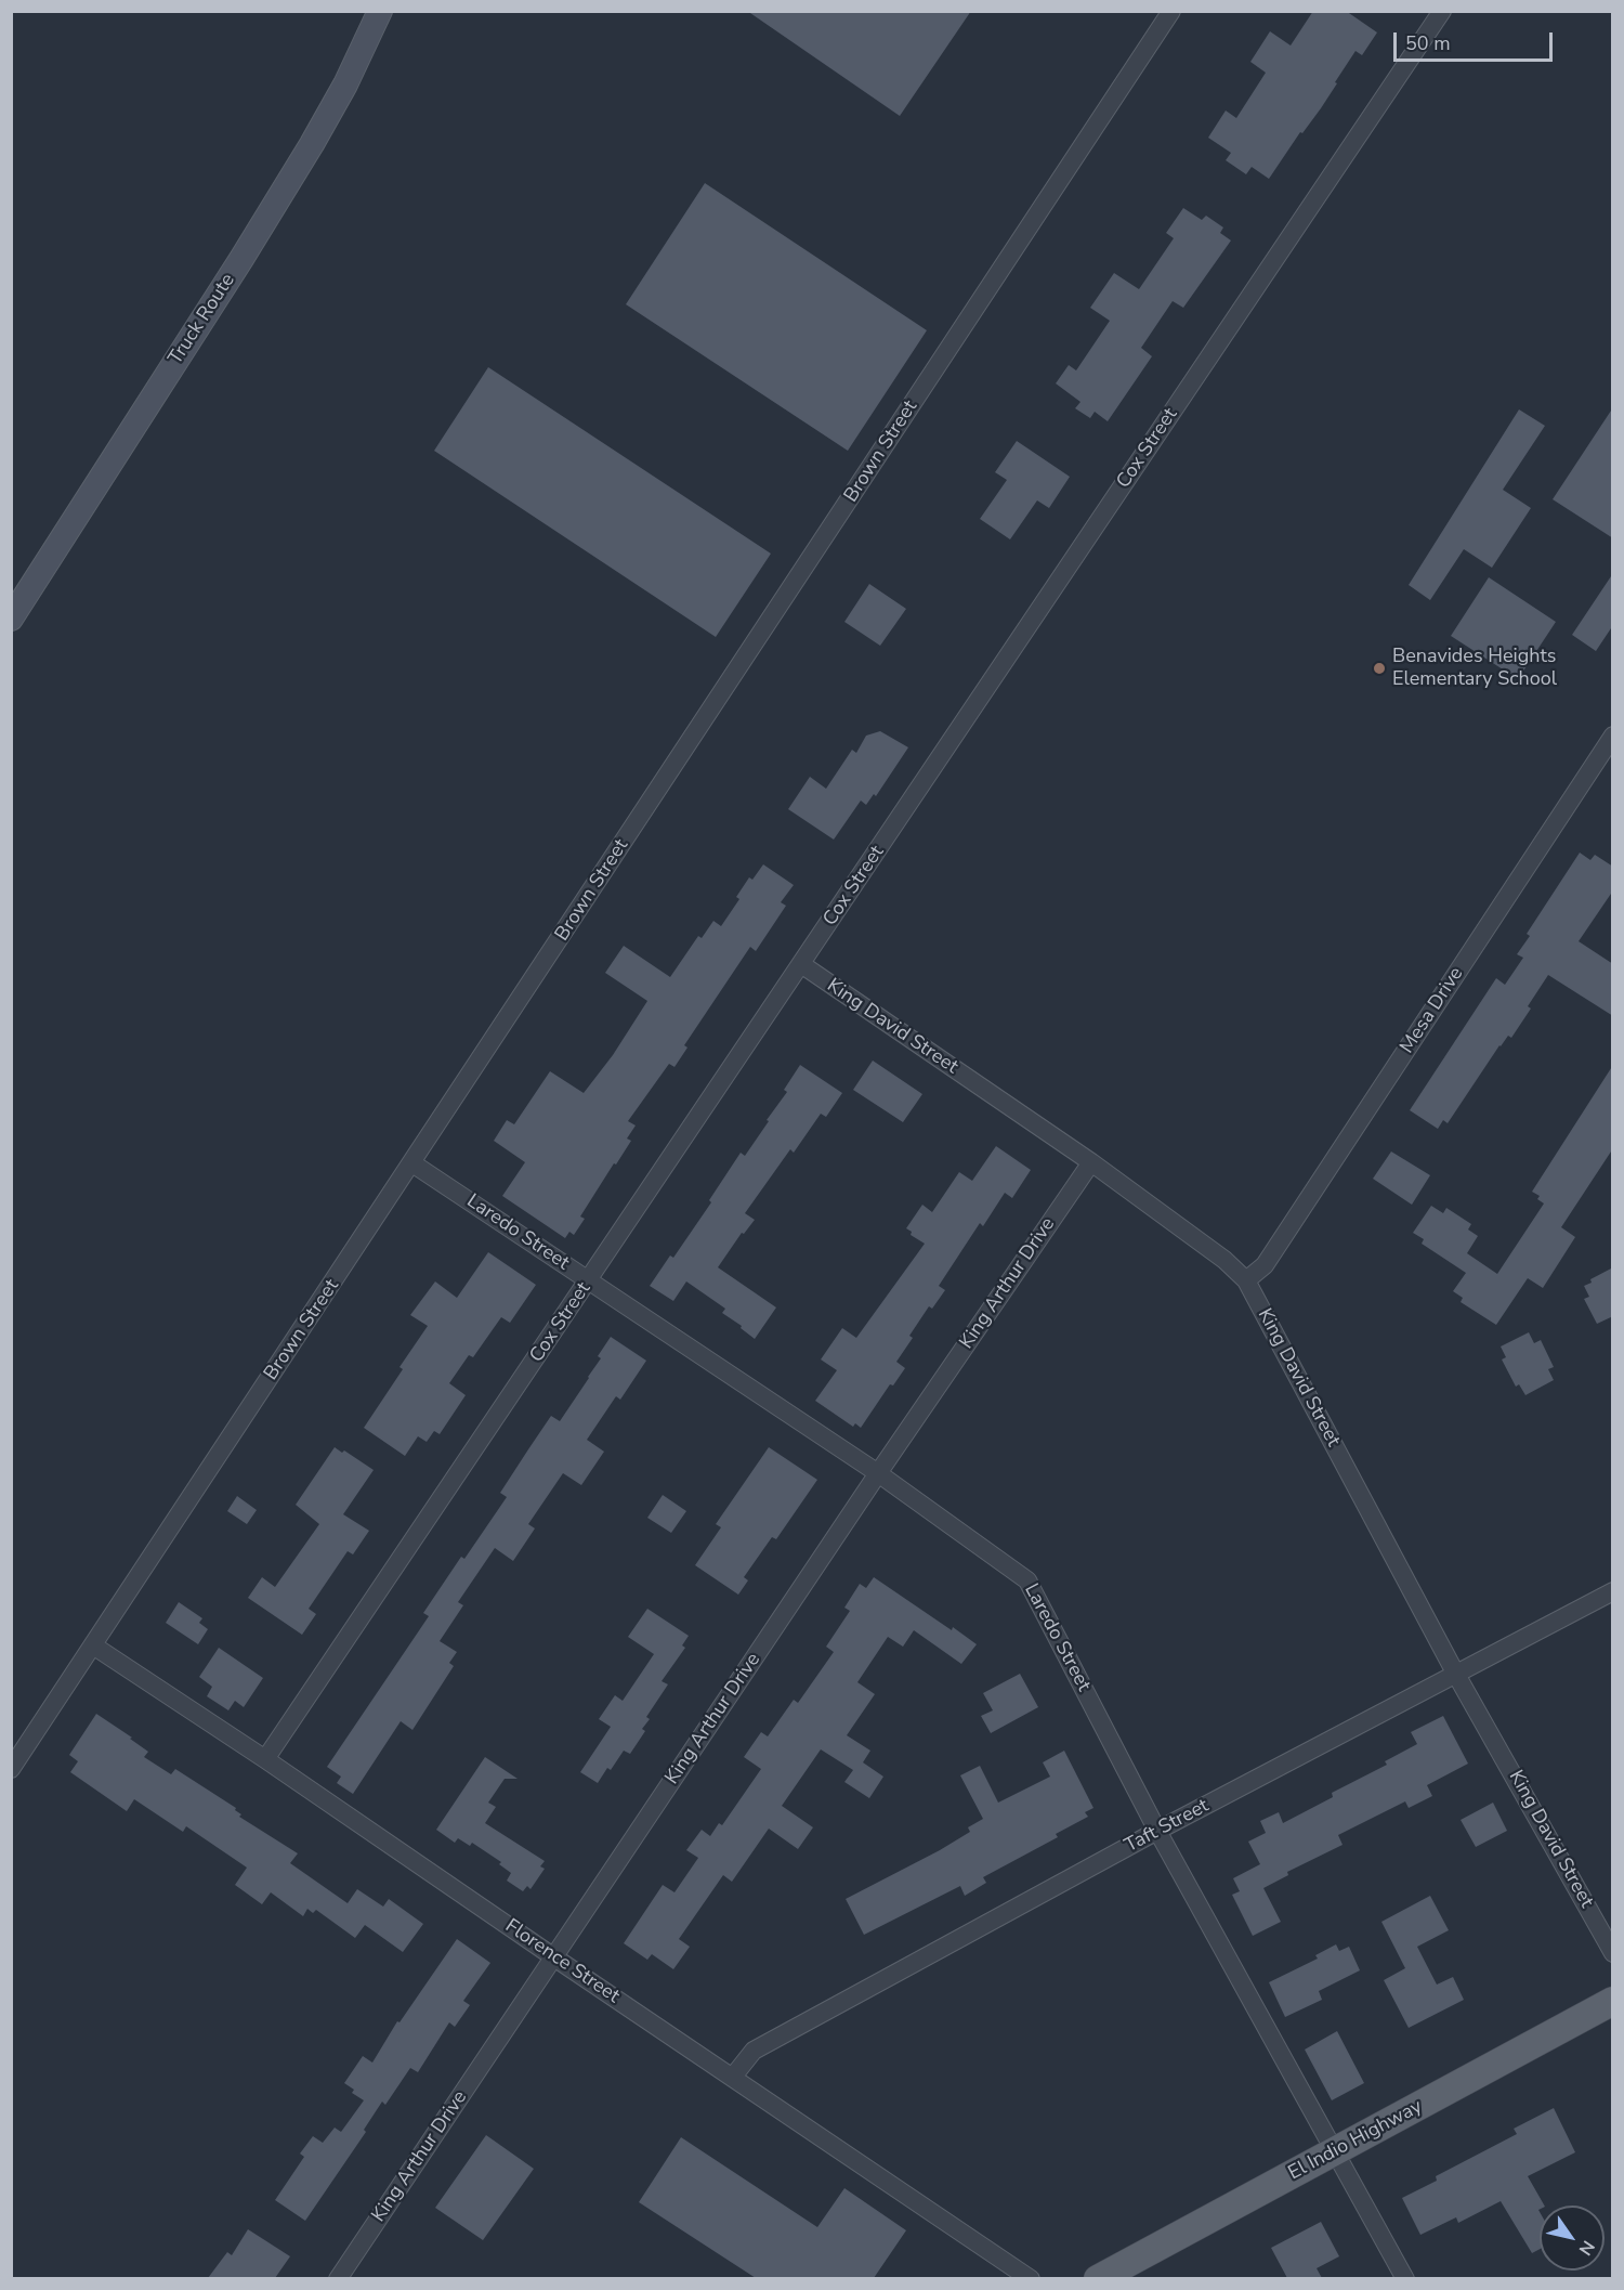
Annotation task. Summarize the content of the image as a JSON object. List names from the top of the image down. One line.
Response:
{"streets":{"main road":["El Indio Highway"],"street":["Truck Route","Cox Street","Brown Street","Mesa Drive","King David Street","Laredo Street","King Arthur Drive","Taft Street","Florence Street"]},"crossings":[["Cox Street","King David Street"],["Cox Street","Laredo Street"],["Cox Street","Florence Street"],["Brown Street","Laredo Street"],["Brown Street","Florence Street"],["Mesa Drive","King David Street"],["King David Street","King Arthur Drive"],["King David Street","Taft Street"],["Laredo Street","King Arthur Drive"],["Laredo Street","Taft Street"],["Laredo Street","El Indio Highway"],["King Arthur Drive","Florence Street"],["Taft Street","Florence Street"]],"places":["Benavides Heights Elementary School"],"scale_bar":"50 m","north":"bottom right"}
